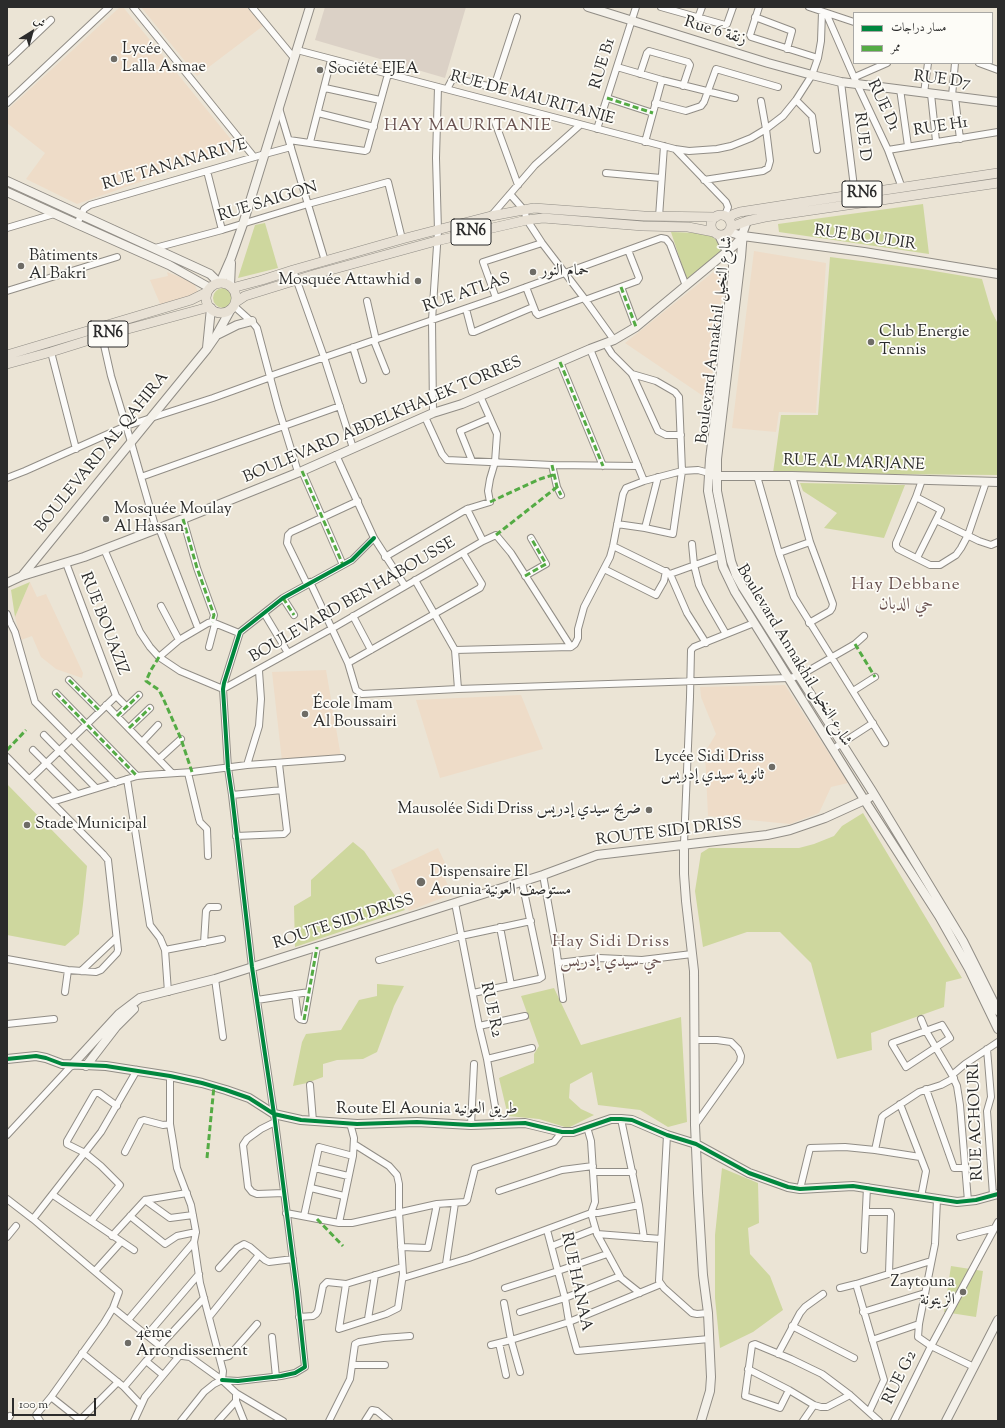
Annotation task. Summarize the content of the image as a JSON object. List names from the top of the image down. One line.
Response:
{"streets":{"main road":["Rue 6 زنقة","RUE D7","RN6","RUE BOUDIR","Boulevard Annakhil شارع النخيل","BOULEVARD ABDELKHALEK TORRES","BOULEVARD AL QAHIRA","RUE AL MARJANE","ROUTE SIDI DRISS","Route El Aounia طريق العونية"],"street":["RUE B1","RUE DE MAURITANIE","RUE D1","RUE H1","RUE D","RUE TANANARIVE","RUE SAIGON","RUE ATLAS","BOULEVARD BEN HABOUSSE","RUE BOUAZIZ","RUE R2","RUE ACHOURI","RUE HANAA","RUE G2"]},"crossings":[["Rue 6 زنقة","RUE B1"],["Rue 6 زنقة","RUE D7"],["RUE B1","RUE DE MAURITANIE"],["RUE D7","RUE D1"],["RUE D7","RUE D"],["RUE DE MAURITANIE","RN6"],["RUE DE MAURITANIE","RUE BOUDIR"],["RUE DE MAURITANIE","Boulevard Annakhil شارع النخيل"],["RUE D1","RUE H1"],["RUE D1","RN6"],["RUE D","RN6"],["RN6","RUE SAIGON"],["RN6","RUE BOUDIR"],["RN6","Boulevard Annakhil شارع النخيل"],["RN6","BOULEVARD AL QAHIRA"],["RUE BOUDIR","Boulevard Annakhil شارع النخيل"],["RUE BOUDIR","BOULEVARD ABDELKHALEK TORRES"],["RUE ATLAS","BOULEVARD ABDELKHALEK TORRES"],["RUE ATLAS","BOULEVARD AL QAHIRA"],["Boulevard Annakhil شارع النخيل","BOULEVARD ABDELKHALEK TORRES"],["Boulevard Annakhil شارع النخيل","RUE AL MARJANE"],["Boulevard Annakhil شارع النخيل","ROUTE SIDI DRISS"],["BOULEVARD ABDELKHALEK TORRES","BOULEVARD AL QAHIRA"],["BOULEVARD ABDELKHALEK TORRES","RUE BOUAZIZ"],["ROUTE SIDI DRISS","RUE R2"],["RUE R2","Route El Aounia طريق العونية"],["Route El Aounia طريق العونية","RUE ACHOURI"]],"districts":["HAY MAURITANIE","Hay Debbane حي الدبان","Hay Sidi Driss حي سيدي إدريس"],"places":["Lycée Lalla Asmae","Société EJEA","Bâtiments Al Bakri","حمام النور","Mosquée Attawhid","Club Energie Tennis","Mosquée Moulay Al Hassan","École Imam Al Boussairi","Lycée Sidi Driss ثانوية سيدي إدريس","Mausolée Sidi Driss ضريح سيدي إدريس","Stade Municipal","Dispensaire El Aounia مستوصف العونية","Zaytouna الزيتونة","4ème Arrondissement"],"legend":["مسار دراجات","ممر"],"scale_bar":"100 m","north":"top right"}
